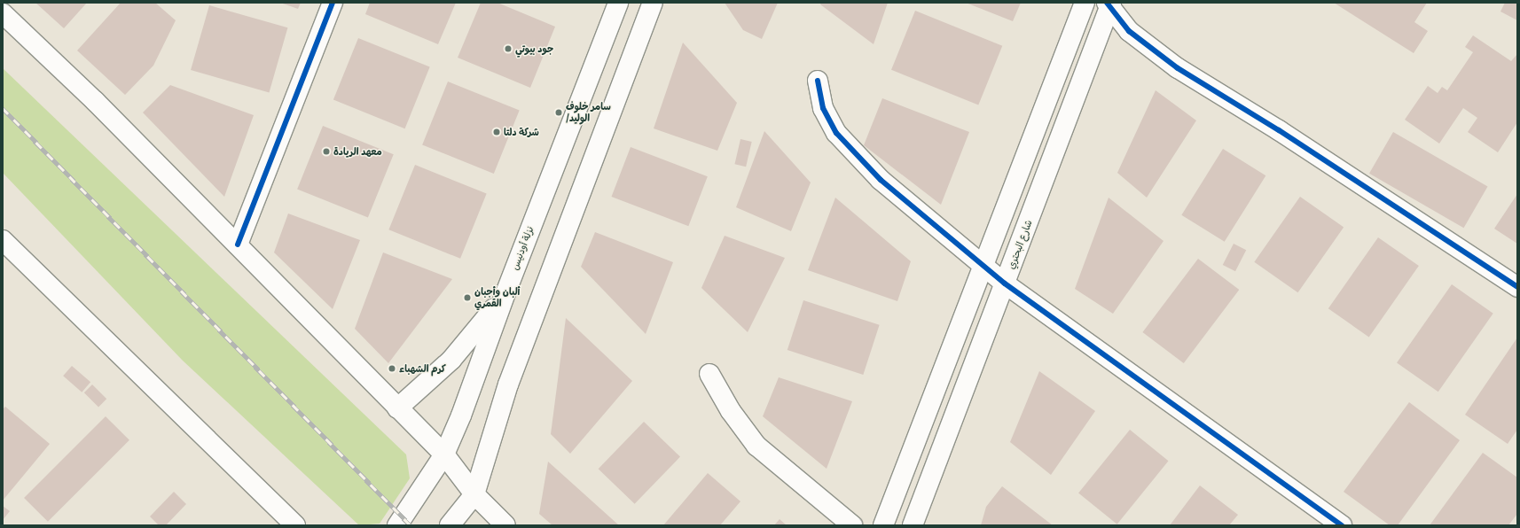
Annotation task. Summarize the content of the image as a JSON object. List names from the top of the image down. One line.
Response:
{"streets":{"main road":["شارع البحتري","نزلة أودنيس"]},"places":["جود بيوتي","سامر خلوف /الوليد","شركة دلتا","معهد الريادة","ألبان وأجبان القمري","كرم الشهباء"]}
